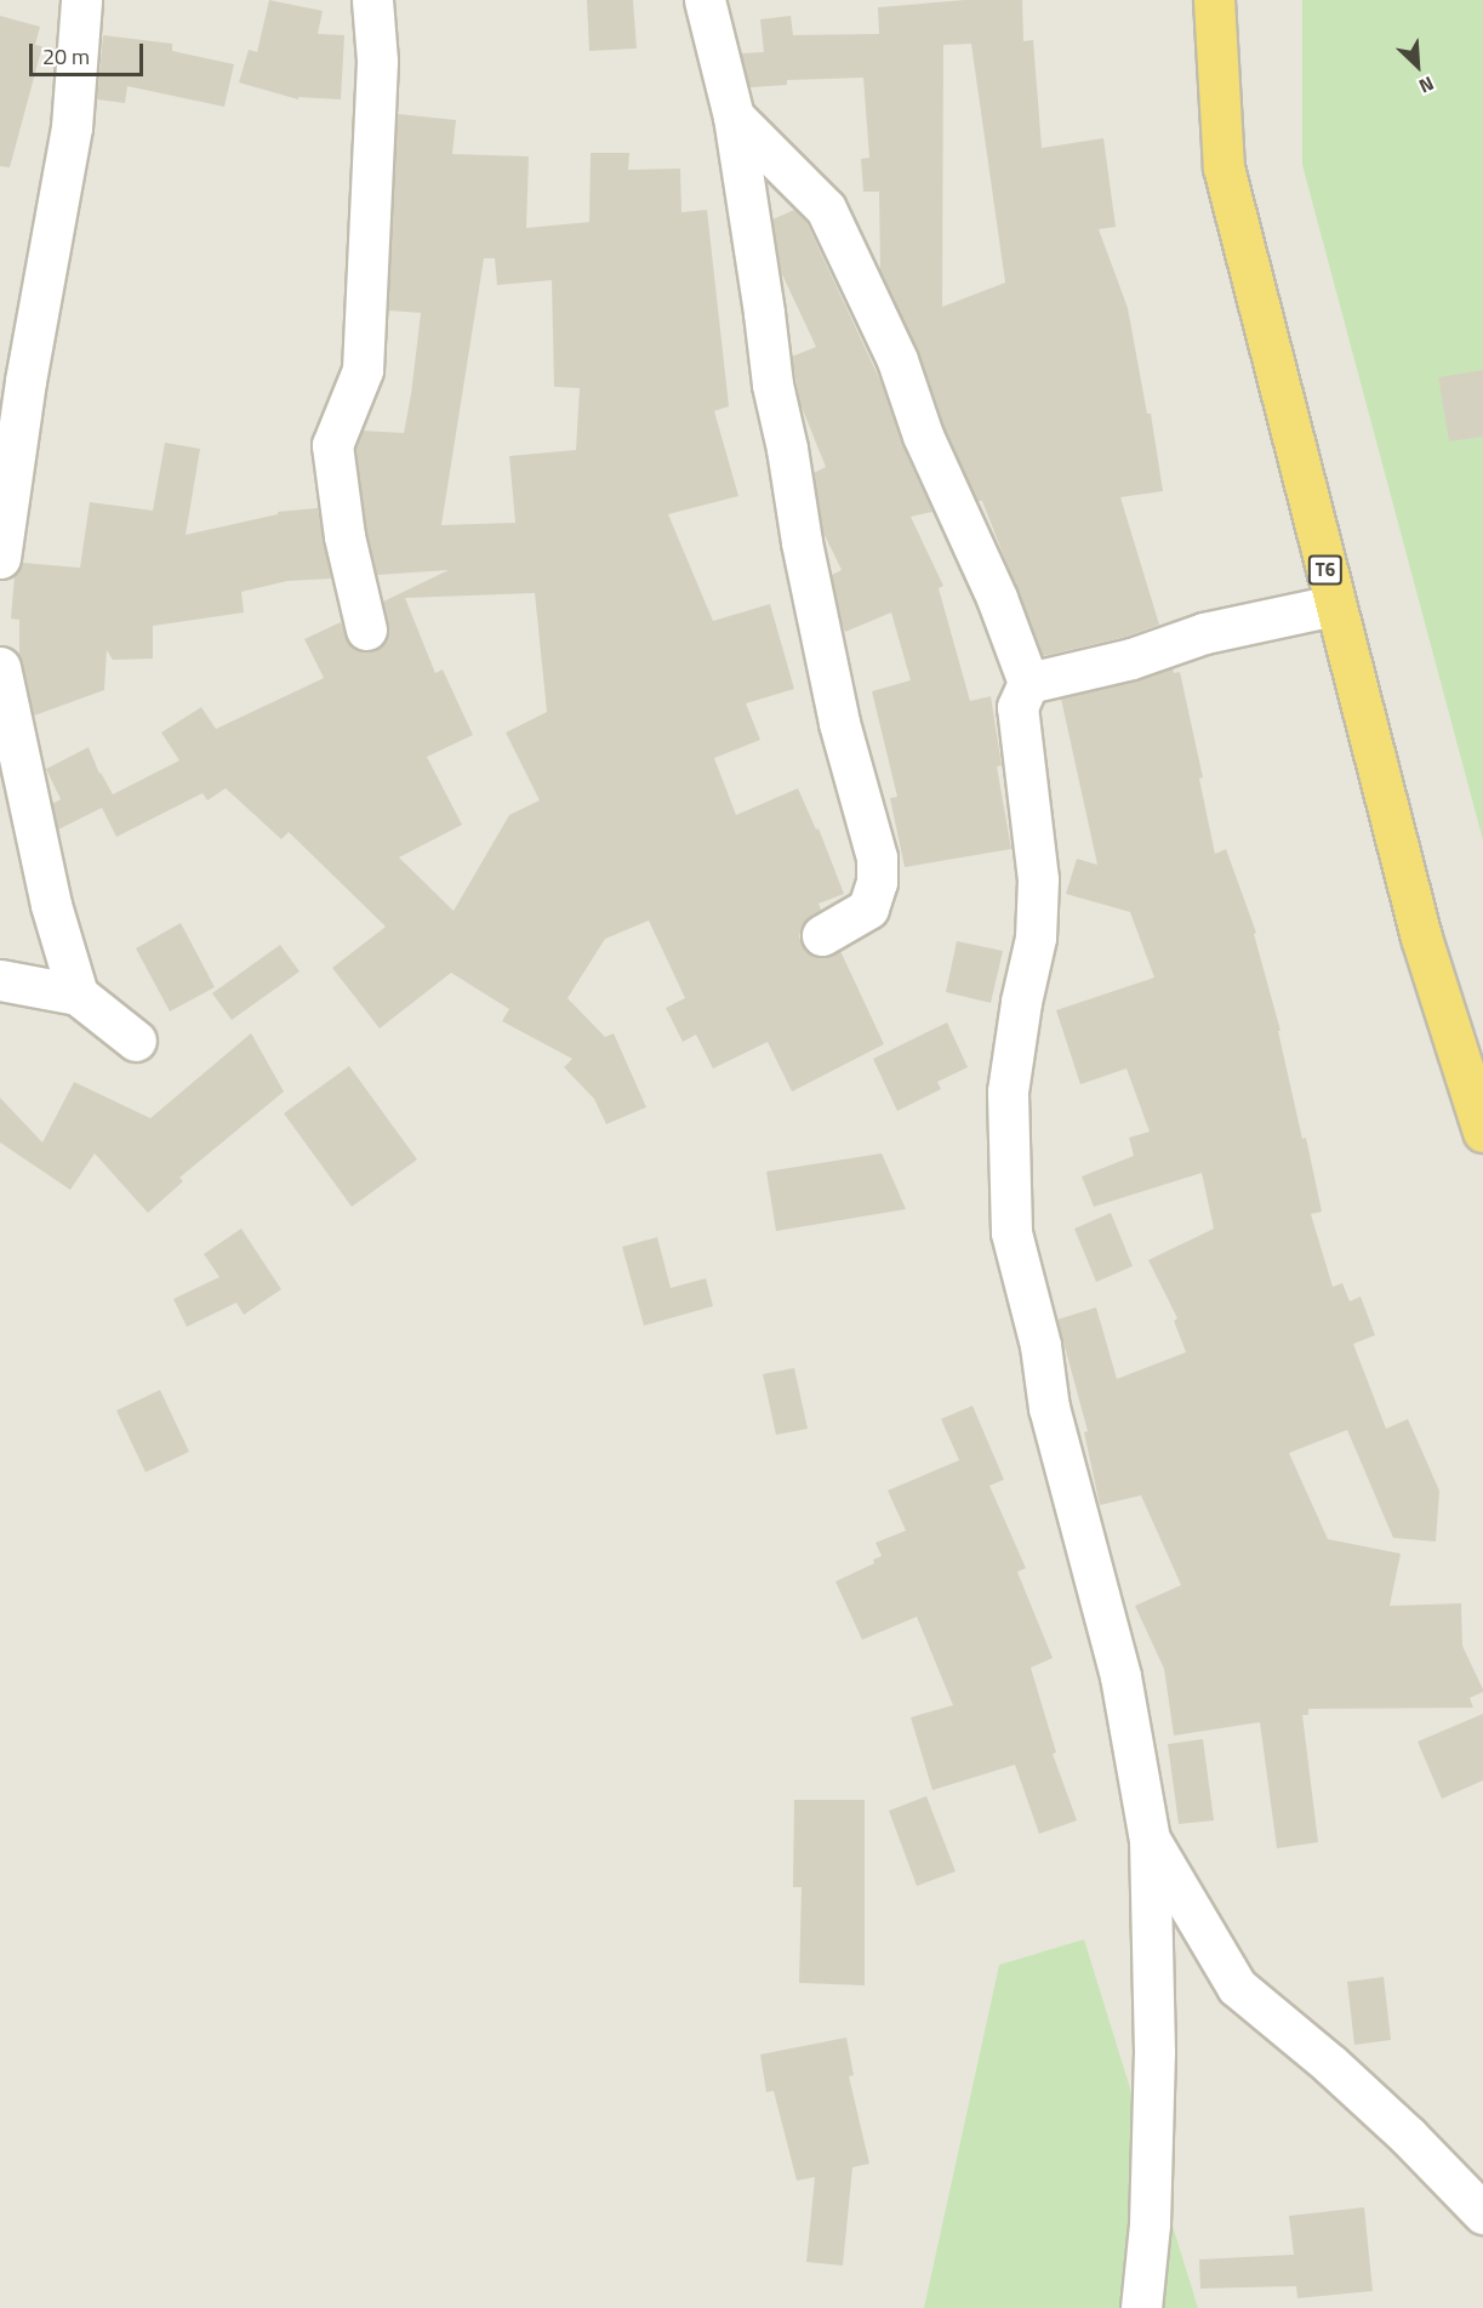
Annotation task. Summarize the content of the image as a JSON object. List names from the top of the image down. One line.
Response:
{"streets":{"highway":["T6"]},"scale_bar":"20 m","north":"bottom right"}
